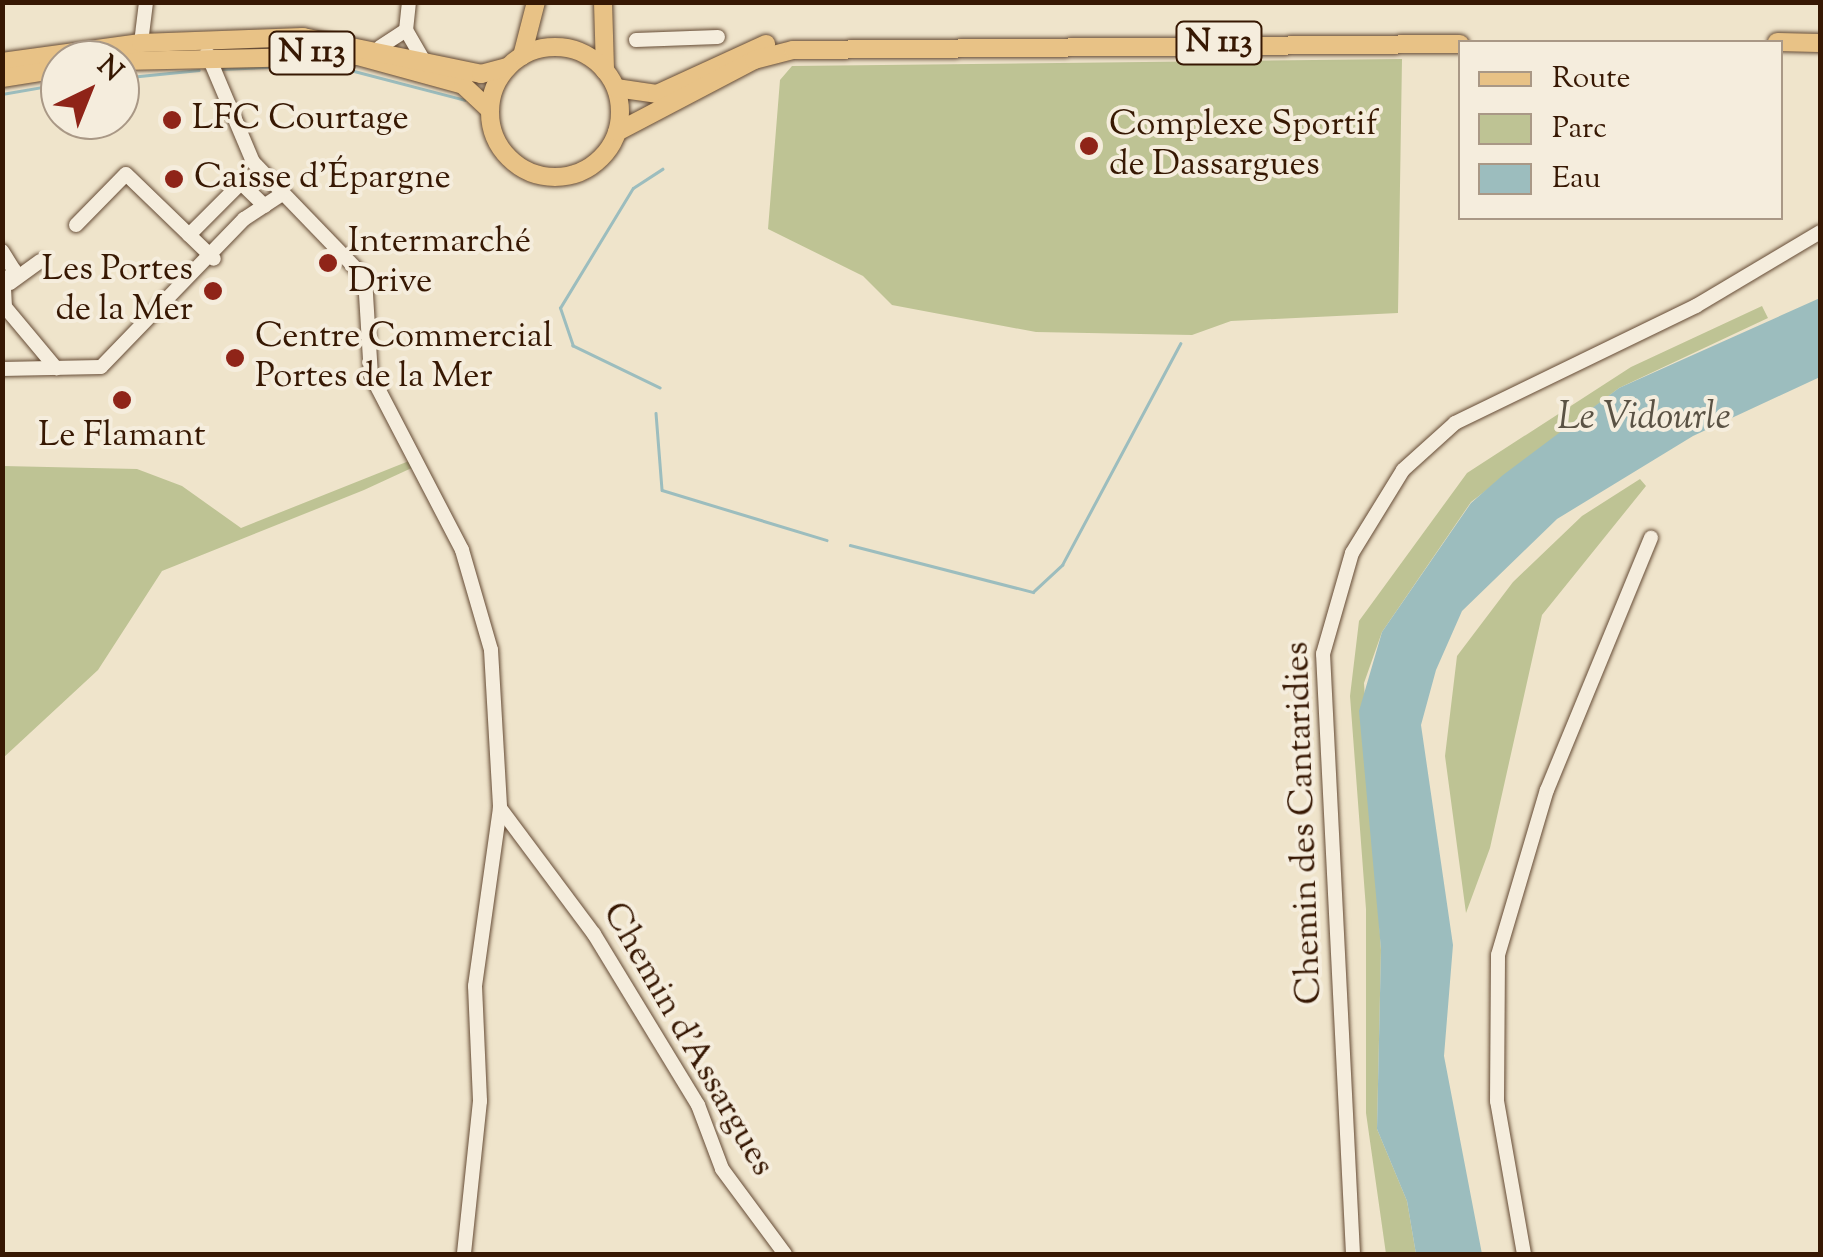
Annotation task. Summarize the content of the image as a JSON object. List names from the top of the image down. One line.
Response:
{"streets":{"main road":["N 113"],"street":["Chemin des Cantaridies","Chemin d'Assargues"]},"water":["Le Vidourle"],"places":["LFC Courtage","Complexe Sportif de Dassargues","Caisse d'Épargne","Intermarché Drive","Les Portes de la Mer","Centre Commercial Portes de la Mer","Le Flamant"],"legend":["Route","Parc","Eau"],"north":"top right"}
